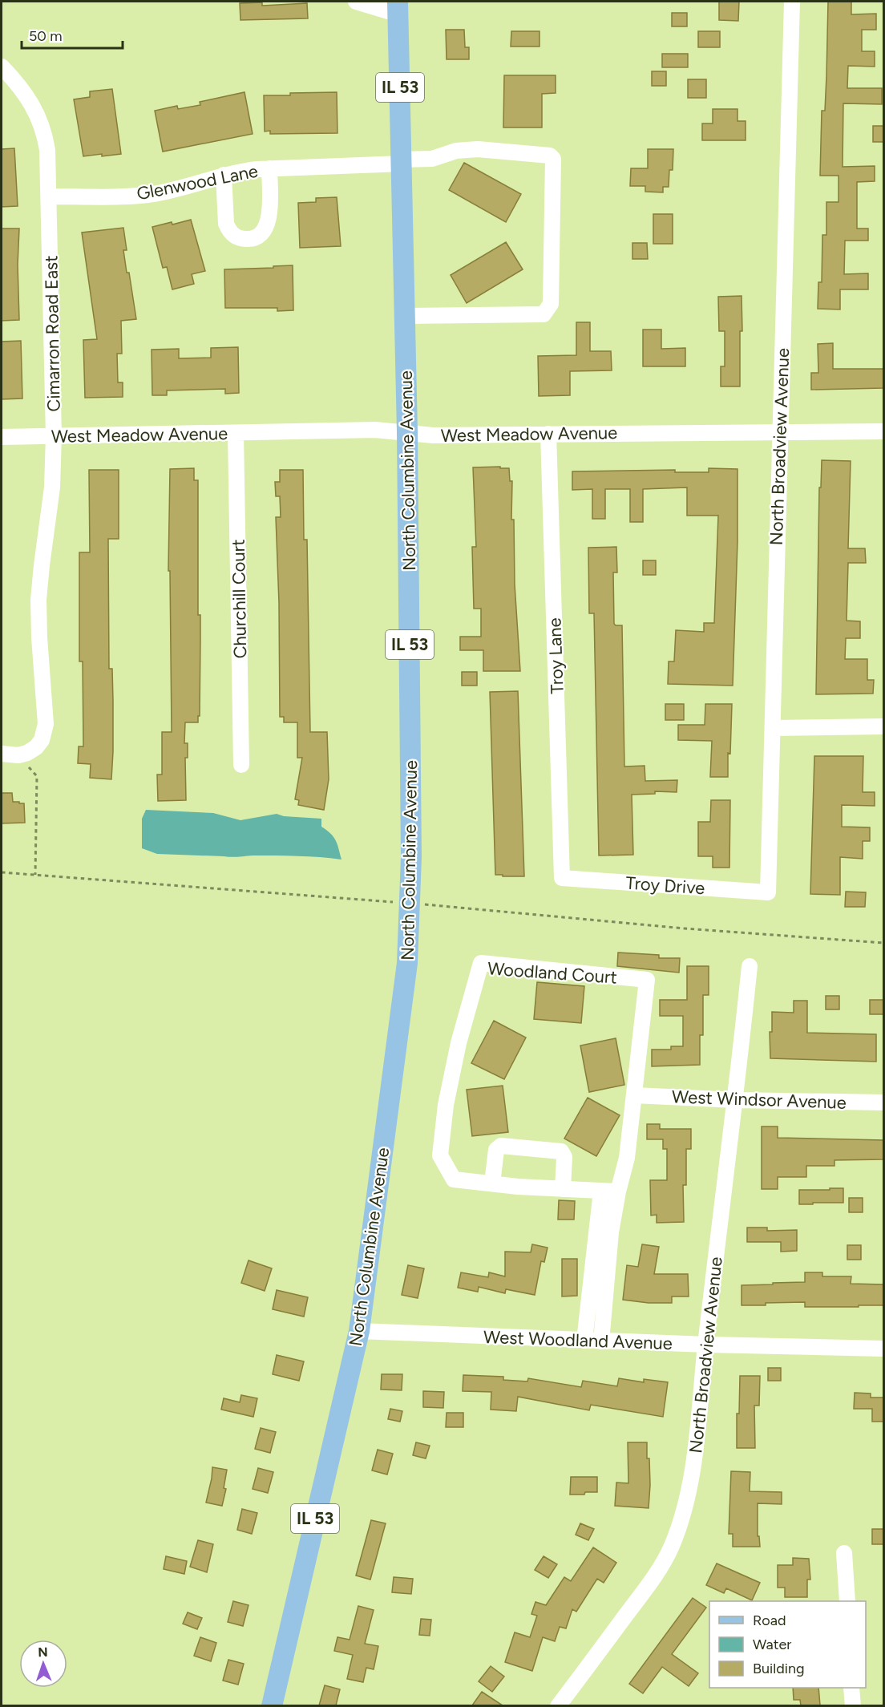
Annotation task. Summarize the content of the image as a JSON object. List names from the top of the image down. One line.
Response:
{"streets":{"main road":["IL 53","North Columbine Avenue"],"street":["Glenwood Lane","Cimarron Road East","West Meadow Avenue","North Broadview Avenue","Churchill Court","Troy Lane","Troy Drive","Woodland Court","West Windsor Avenue","West Woodland Avenue"]},"crossings":[["Glenwood Lane","Cimarron Road East"],["Glenwood Lane","North Columbine Avenue"],["Cimarron Road East","West Meadow Avenue"],["West Meadow Avenue","North Broadview Avenue"],["West Meadow Avenue","North Columbine Avenue"],["West Meadow Avenue","Churchill Court"],["West Meadow Avenue","Troy Lane"],["North Broadview Avenue","Troy Drive"],["North Broadview Avenue","West Windsor Avenue"],["North Broadview Avenue","West Woodland Avenue"],["North Columbine Avenue","West Woodland Avenue"],["Troy Lane","Troy Drive"],["Woodland Court","West Windsor Avenue"]],"legend":["Road","Water","Building"],"scale_bar":"50 m","north":"top"}
